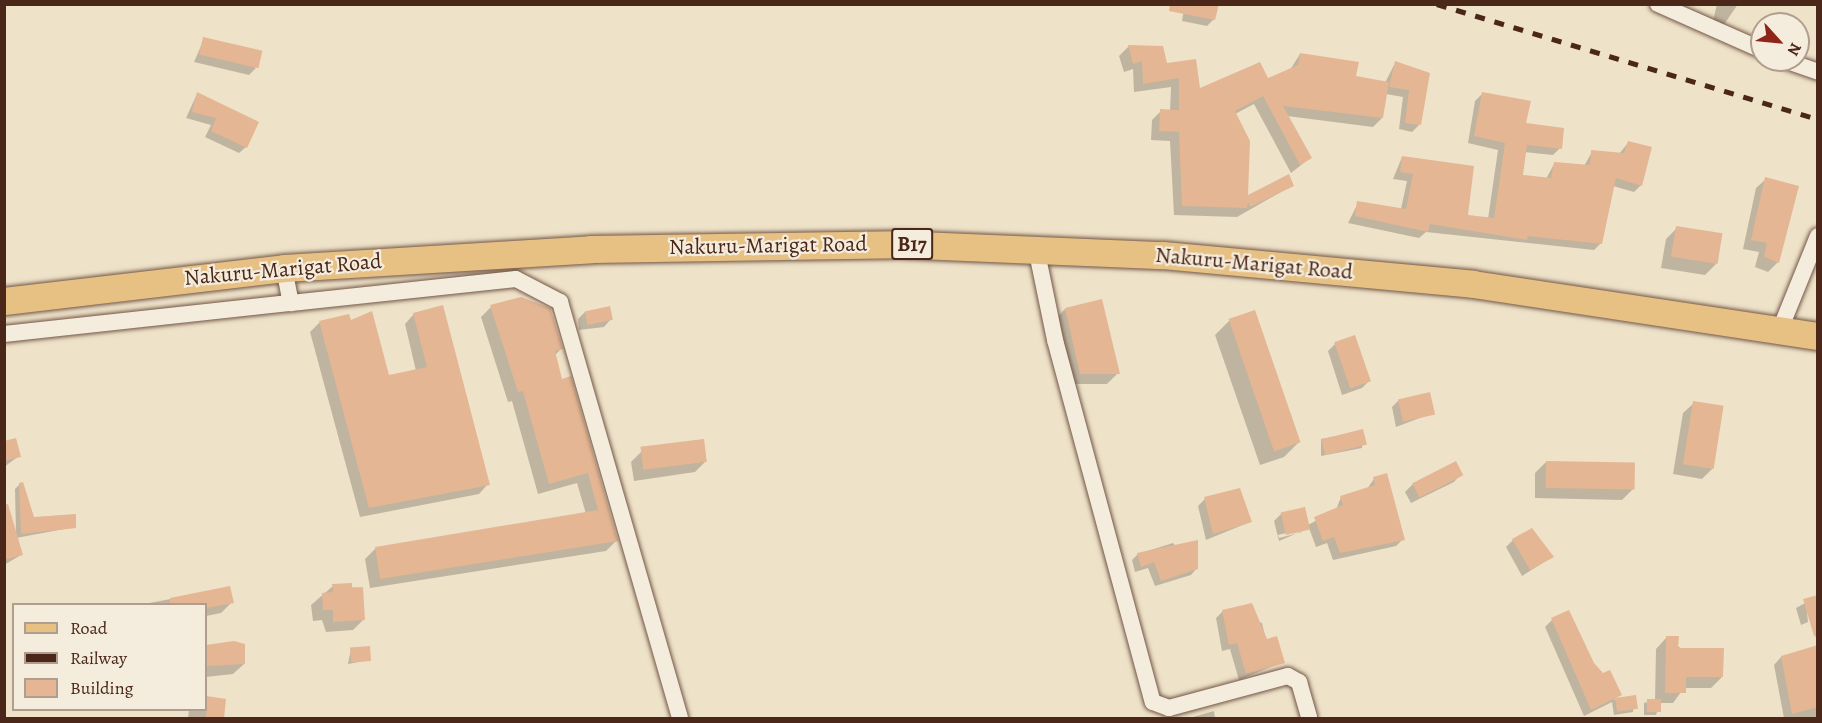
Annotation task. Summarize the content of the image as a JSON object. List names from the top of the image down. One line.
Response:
{"streets":{"main road":["B17","Nakuru-Marigat Road"]},"legend":["Road","Railway","Building"],"north":"bottom right"}
